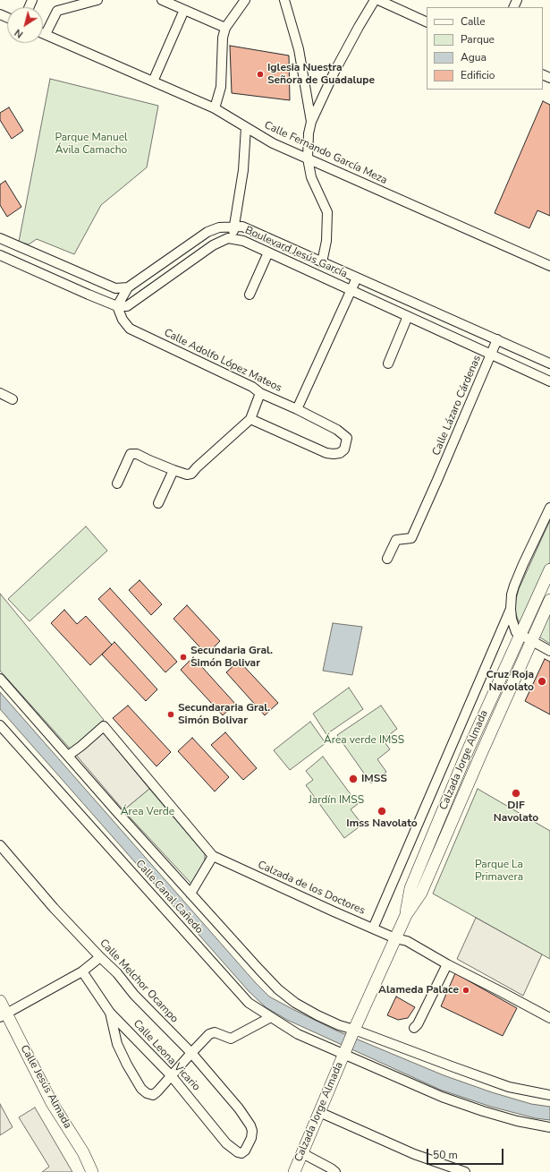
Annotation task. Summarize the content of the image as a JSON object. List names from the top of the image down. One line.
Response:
{"streets":{"street":["Calle Fernando García Meza","Boulevard Jesús García","Calle Adolfo López Mateos","Calle Lázaro Cárdenas","Calzada Jorge Almada","Calzada de los Doctores","Calle Canal Cañedo","Calle Melchor Ocampo","Calle Leona Vicario","Calle Jesús Almada"]},"crossings":[["Boulevard Jesús García","Calle Adolfo López Mateos"],["Boulevard Jesús García","Calle Lázaro Cárdenas"],["Calzada Jorge Almada","Calzada de los Doctores"],["Calzada Jorge Almada","Calle Canal Cañedo"],["Calle Melchor Ocampo","Calle Leona Vicario"]],"parks":["Parque Manuel Ávila Camacho","Área verde IMSS","Jardín IMSS","Área Verde","Parque La Primavera"],"places":["Iglesia Nuestra Señora de Guadalupe","Secundaria Gral. Simón Bolivar","Cruz Roja Navolato","Secundararia Gral. Simón Bolivar","IMSS","DIF Navolato","Imss Navolato","Alameda Palace"],"legend":["Calle","Parque","Agua","Edificio"],"scale_bar":"50 m","north":"bottom left"}
